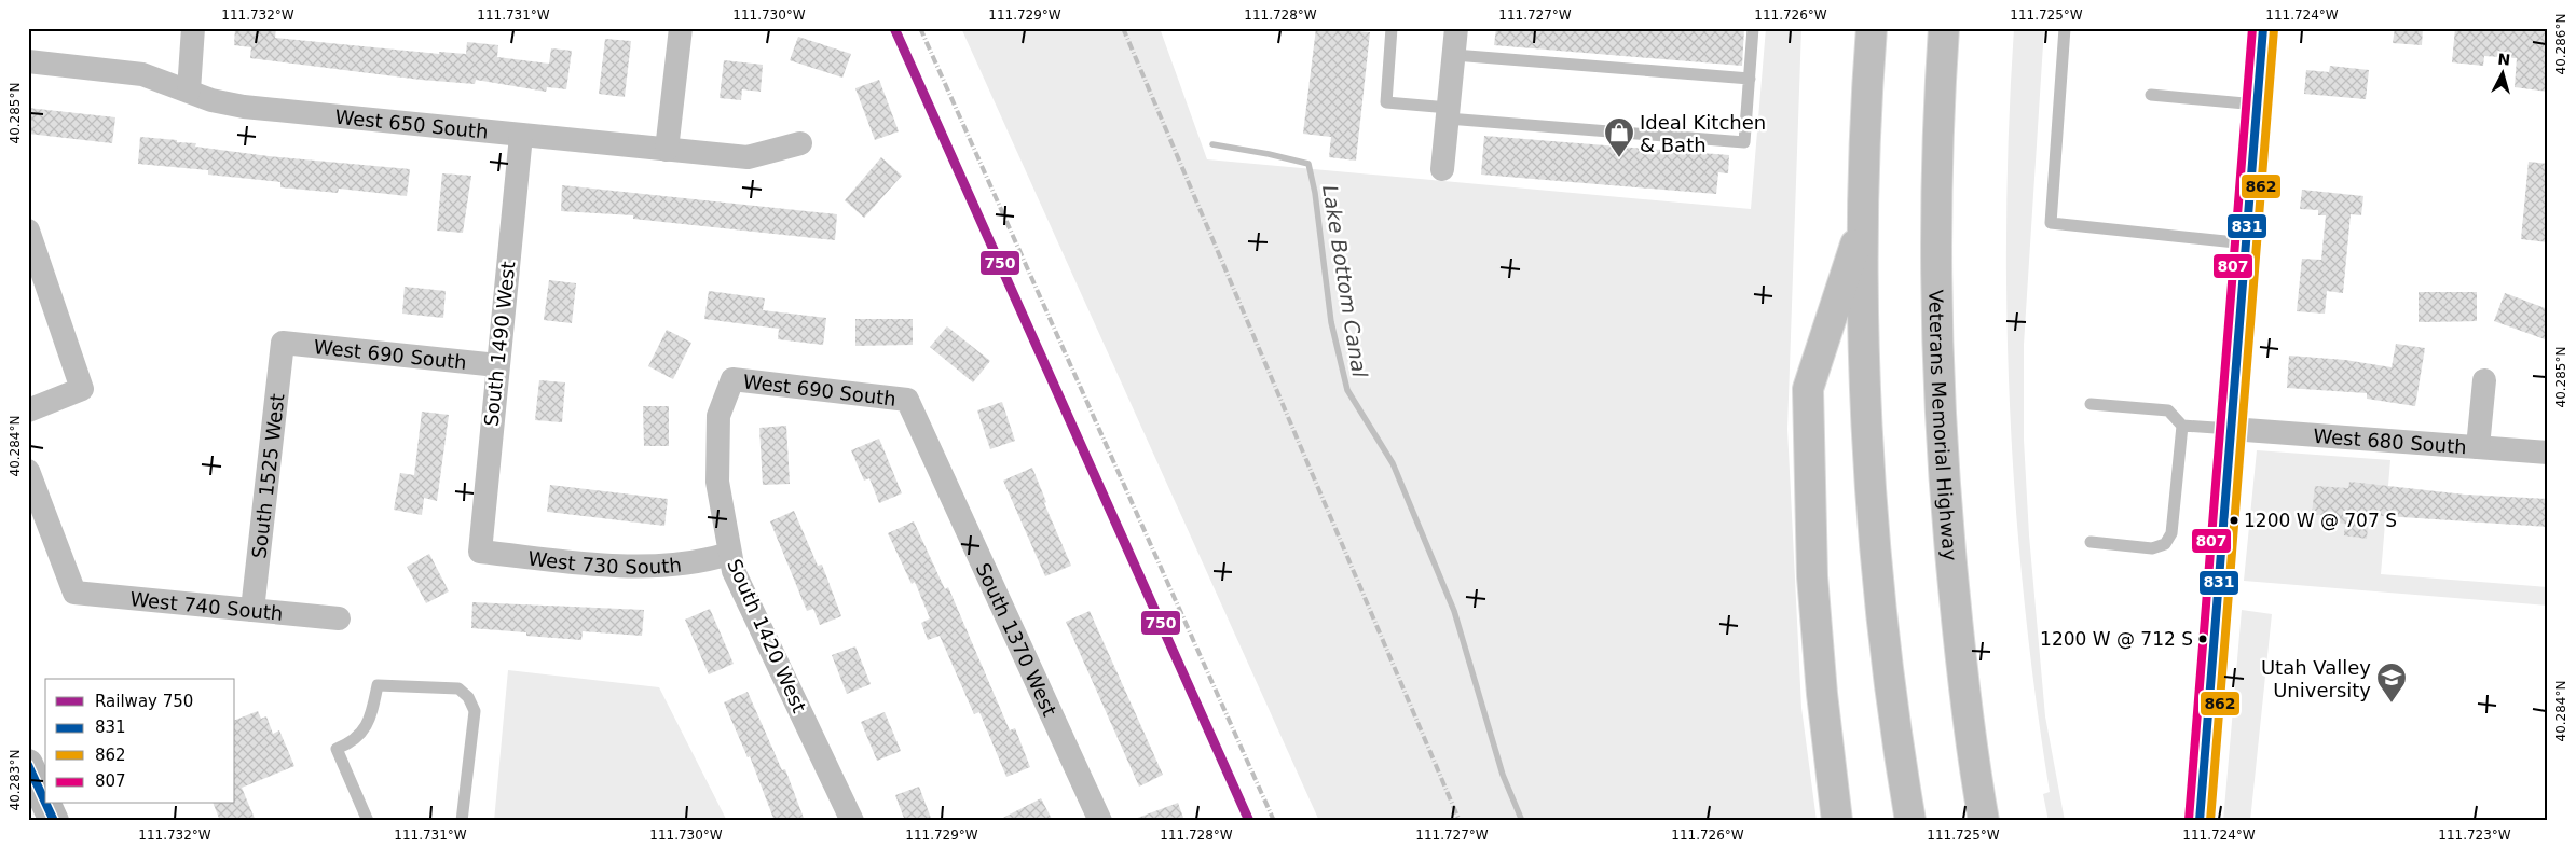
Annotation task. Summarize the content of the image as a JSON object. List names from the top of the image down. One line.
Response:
{"streets":{"highway":["Veterans Memorial Highway"],"street":["West 650 South","South 1490 West","West 690 South","West 680 South","South 1525 West","West 730 South","West 740 South","South 1420 West","South 1370 West"]},"crossings":[["West 650 South","South 1490 West"],["South 1490 West","West 690 South"],["South 1490 West","West 730 South"],["West 690 South","South 1525 West"],["West 690 South","South 1420 West"],["West 690 South","South 1370 West"],["South 1525 West","West 740 South"],["West 730 South","South 1420 West"]],"water":["Lake Bottom Canal"],"places":{"shop":["Ideal Kitchen & Bath"],"other":["1200 W @ 707 S","1200 W @ 712 S"],"school or university":["Utah Valley University"]},"lines":["rail line 750","transit line 831","transit line 807","transit line 862"],"legend":["Railway 750","831","862","807"],"north":"top","coordinates":["111.732°W","111.731°W","111.730°W","111.729°W","111.728°W","111.727°W","111.726°W","111.725°W","111.724°W","40.286°N","40.285°N","40.284°N","40.283°N","111.723°W"]}
